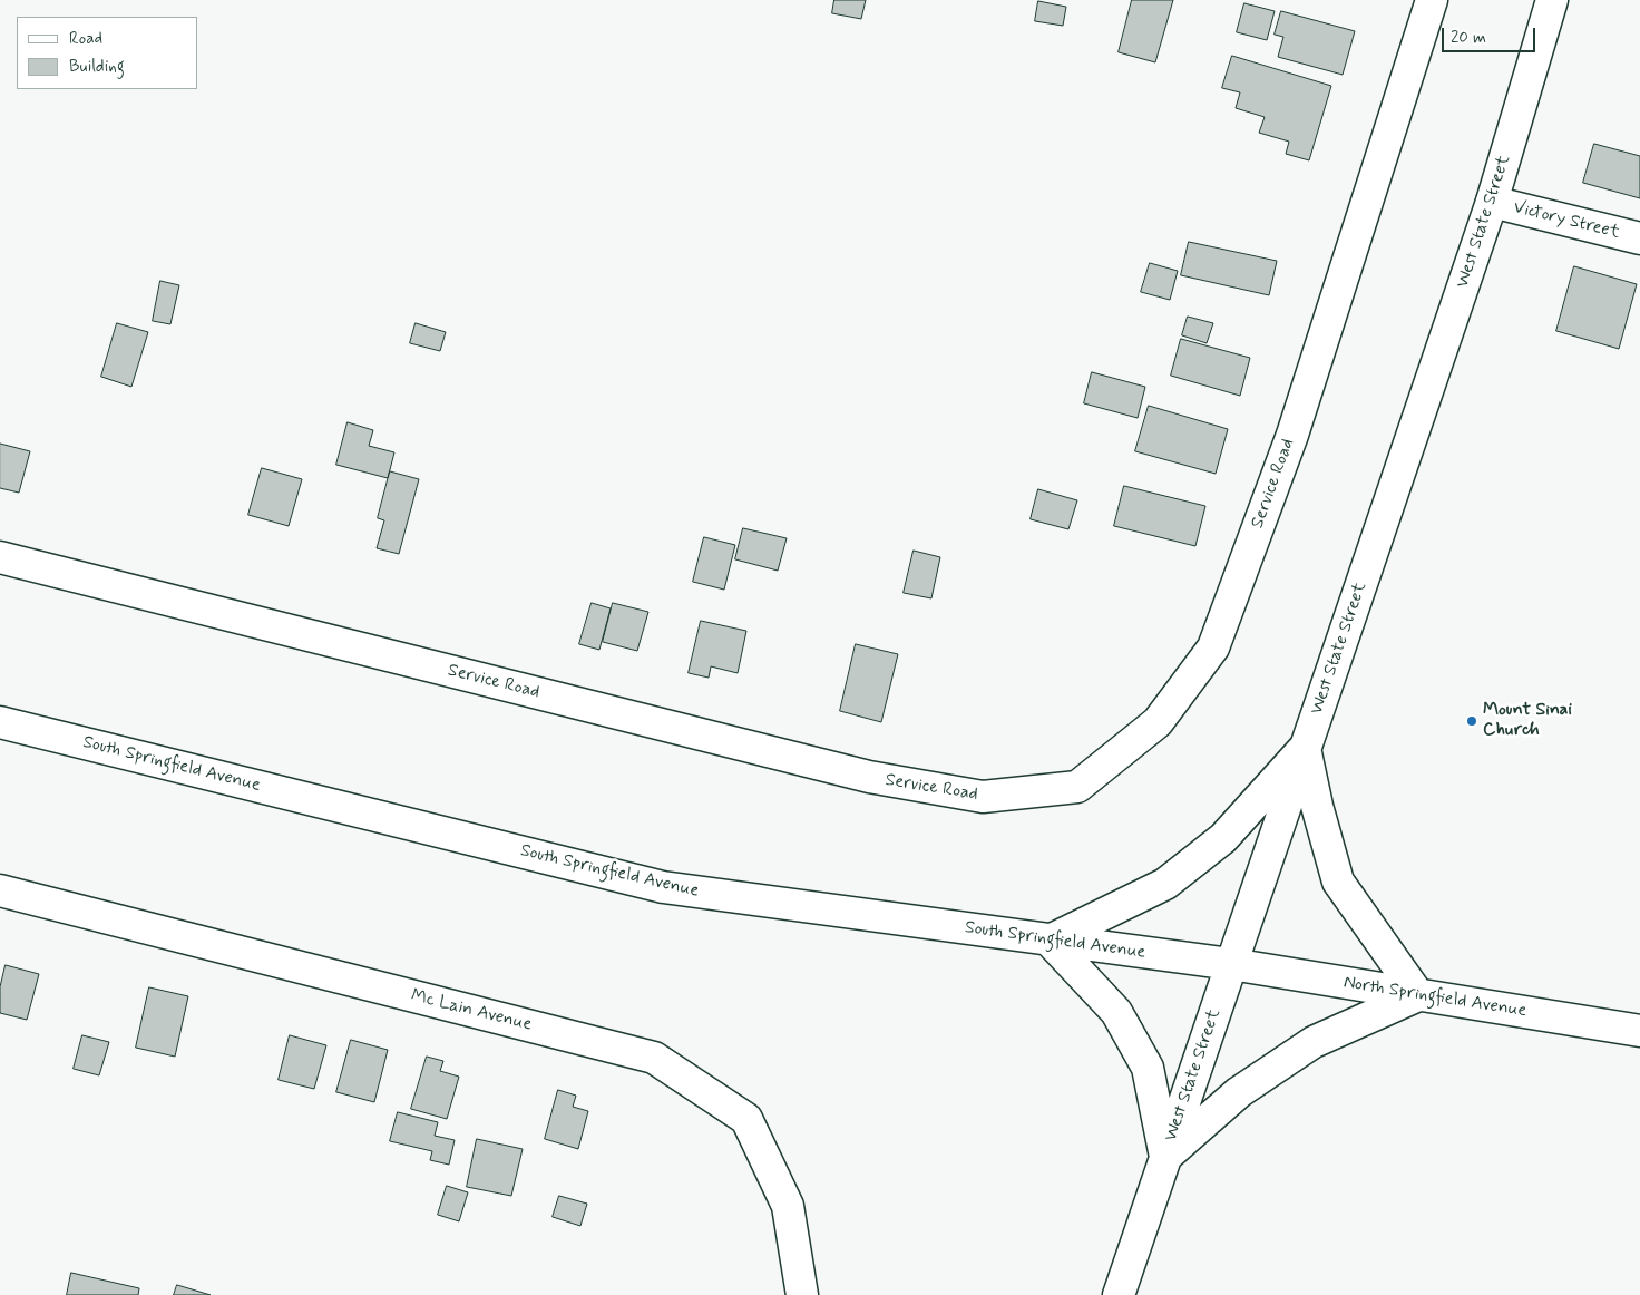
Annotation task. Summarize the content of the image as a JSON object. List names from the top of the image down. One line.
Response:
{"streets":{"main road":["Victory Street","West State Street","Service Road","South Springfield Avenue","North Springfield Avenue","Mc Lain Avenue"]},"crossings":[["Victory Street","West State Street"],["West State Street","South Springfield Avenue"],["West State Street","North Springfield Avenue"],["South Springfield Avenue","North Springfield Avenue"]],"places":["Mount Sinai Church"],"legend":["Road","Building"],"scale_bar":"20 m"}
